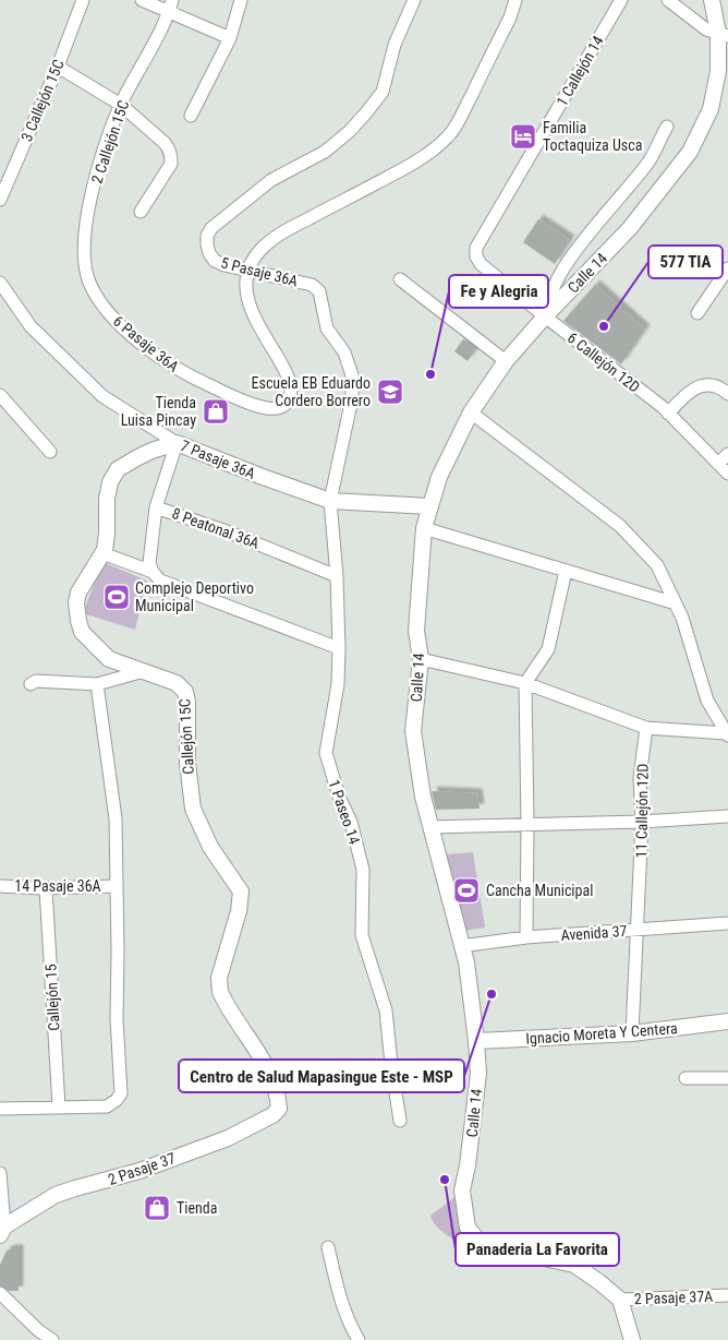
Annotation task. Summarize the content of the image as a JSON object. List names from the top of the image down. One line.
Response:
{"streets":{"street":["1 Callejón 14","3 Callejón 15C","2 Callejón 15C","5 Pasaje 36A","Calle 14","6 Pasaje 36A","6 Callejón 12D","7 Pasaje 36A","8 Peatonal 36A","Callejón 15C","11 Callejón 12D","1 Paseo 14","14 Pasaje 36A","Avenida 37","Callejón 15","Ignacio Moreta Y Centera","2 Pasaje 37","2 Pasaje 37A"]},"crossings":[["1 Callejón 14","6 Callejón 12D"],["2 Callejón 15C","6 Pasaje 36A"],["5 Pasaje 36A","6 Pasaje 36A"],["5 Pasaje 36A","7 Pasaje 36A"],["5 Pasaje 36A","1 Paseo 14"],["Calle 14","6 Callejón 12D"],["Calle 14","7 Pasaje 36A"],["Calle 14","Avenida 37"],["Calle 14","Ignacio Moreta Y Centera"],["Calle 14","2 Pasaje 37A"],["7 Pasaje 36A","8 Peatonal 36A"],["7 Pasaje 36A","Callejón 15C"],["7 Pasaje 36A","1 Paseo 14"],["8 Peatonal 36A","Callejón 15C"],["8 Peatonal 36A","1 Paseo 14"],["Callejón 15C","2 Pasaje 37"],["11 Callejón 12D","Avenida 37"],["11 Callejón 12D","Ignacio Moreta Y Centera"],["14 Pasaje 36A","Callejón 15"]],"places":{"hotel":["Familia Toctaquiza Usca"],"other":["577 TIA","Fe y Alegria","Centro de Salud Mapasingue Este - MSP","Panaderia La Favorita"],"school or university":["Escuela EB Eduardo Cordero Borrero"],"shop":["Tienda Luisa Pincay","Tienda"],"sports":["Complejo Deportivo Municipal","Cancha Municipal"]}}
